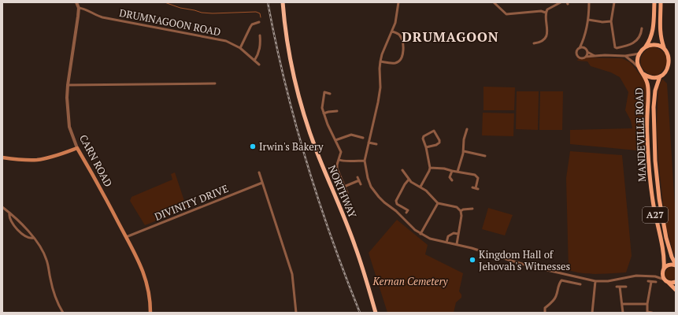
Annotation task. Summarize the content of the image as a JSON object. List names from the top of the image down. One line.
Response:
{"streets":{"highway":["NORTHWAY"],"main road":["MANDEVILLE ROAD","CARN ROAD","A27"],"street":["DRUMNAGOON ROAD","DIVINITY DRIVE"]},"crossings":[["DRUMNAGOON ROAD","CARN ROAD"],["MANDEVILLE ROAD","A27"],["CARN ROAD","DIVINITY DRIVE"]],"districts":["DRUMAGOON"],"parks":["Kernan Cemetery"],"places":["Irwin's Bakery","Kingdom Hall of Jehovah's Witnesses"]}
